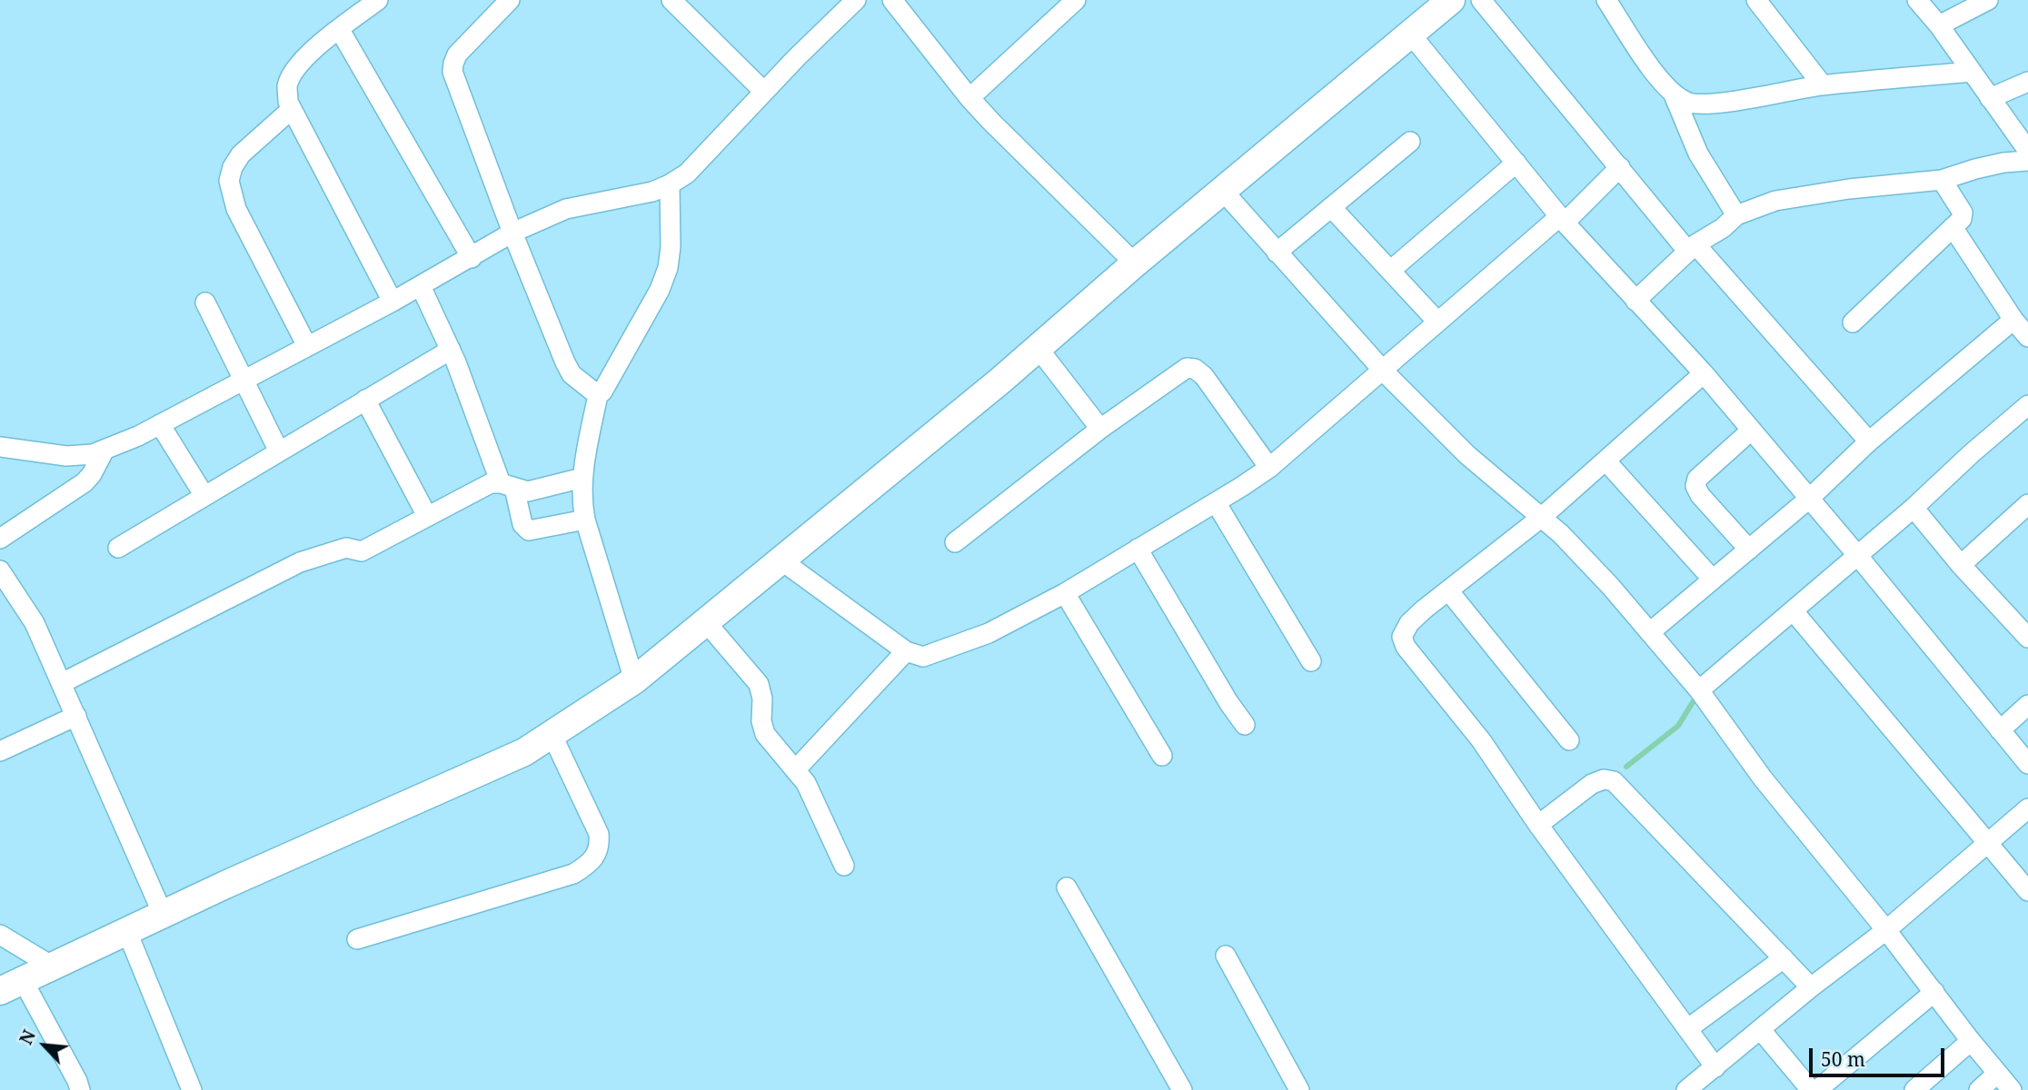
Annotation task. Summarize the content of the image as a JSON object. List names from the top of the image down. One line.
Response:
{"scale_bar":"50 m","north":"top left"}
